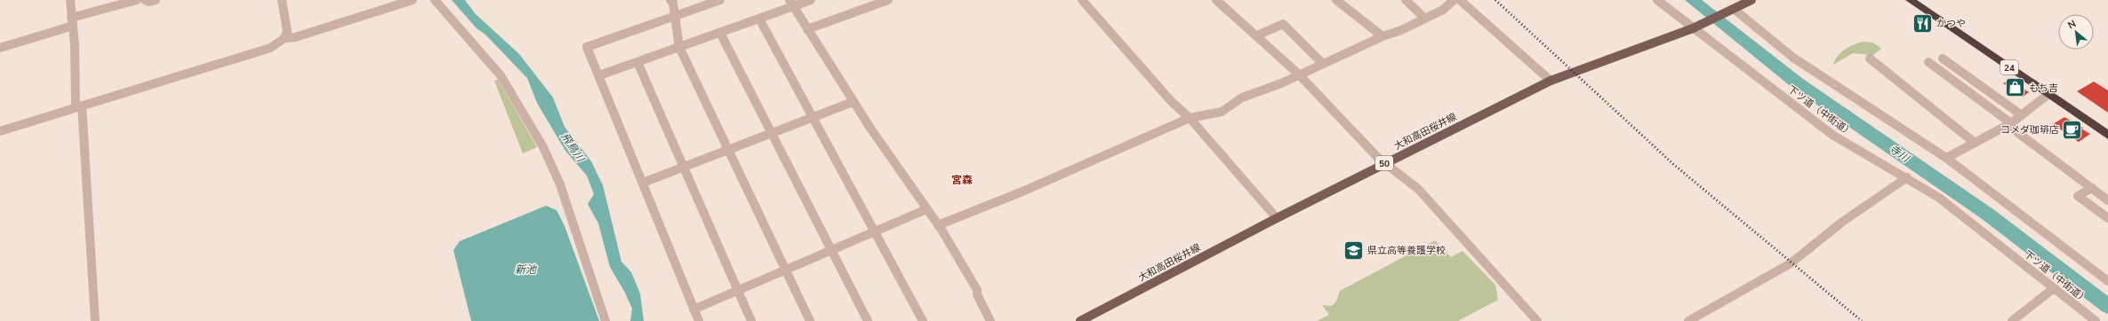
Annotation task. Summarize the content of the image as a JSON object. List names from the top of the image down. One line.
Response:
{"streets":{"highway":["24"],"main road":["大和高田桜井線","50"],"street":["下ツ道（中街道）"]},"crossings":[["下ツ道（中街道）","大和高田桜井線"]],"districts":["宮森"],"water":["飛鳥川","寺川","新池"],"places":{"restaurant":["かつや"],"shop":["もち吉"],"cafe":["コメダ珈琲店"],"school or university":["県立高等養護学校"]},"north":"top left"}
